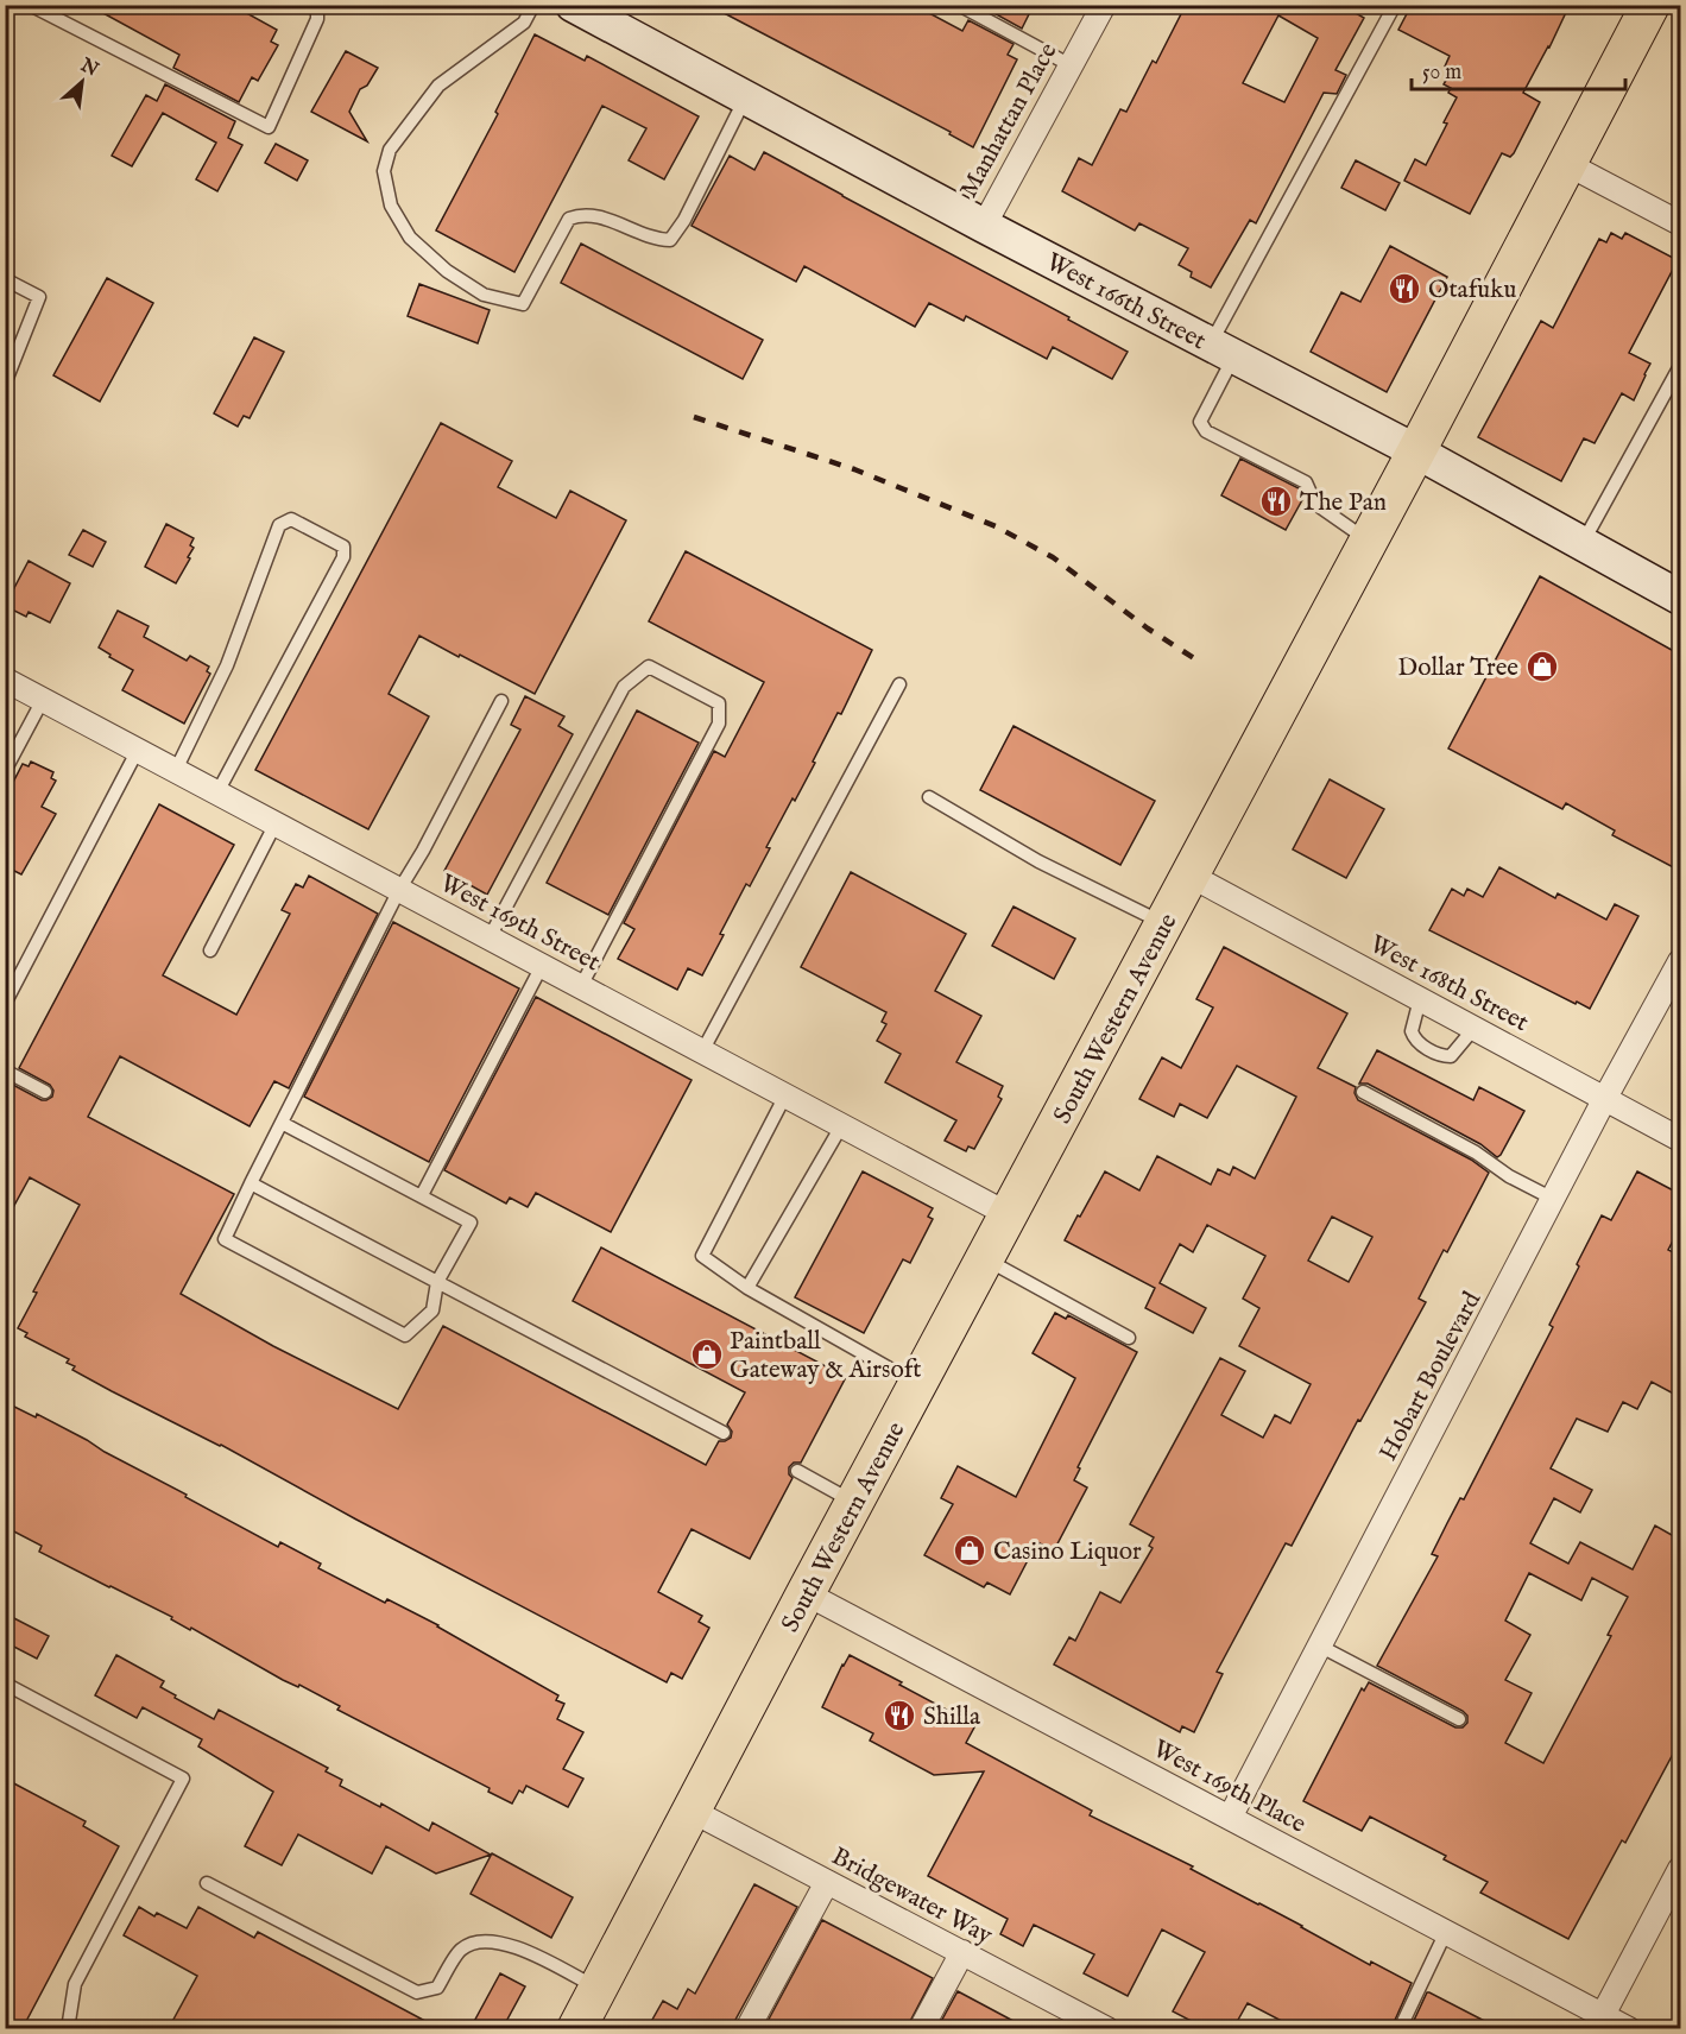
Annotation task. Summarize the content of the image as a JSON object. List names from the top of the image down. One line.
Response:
{"streets":{"main road":["South Western Avenue"],"street":["Manhattan Place","West 166th Street","West 169th Street","West 168th Street","Hobart Boulevard","West 169th Place","Bridgewater Way"]},"crossings":[["Manhattan Place","West 166th Street"],["West 166th Street","South Western Avenue"],["West 169th Street","South Western Avenue"],["West 168th Street","South Western Avenue"],["West 168th Street","Hobart Boulevard"],["South Western Avenue","West 169th Place"],["South Western Avenue","Bridgewater Way"],["Hobart Boulevard","West 169th Place"]],"places":{"restaurant":["Otafuku","The Pan","Shilla"],"shop":["Dollar Tree","Paintball Gateway & Airsoft","Casino Liquor"]},"scale_bar":"50 m","north":"top right"}
